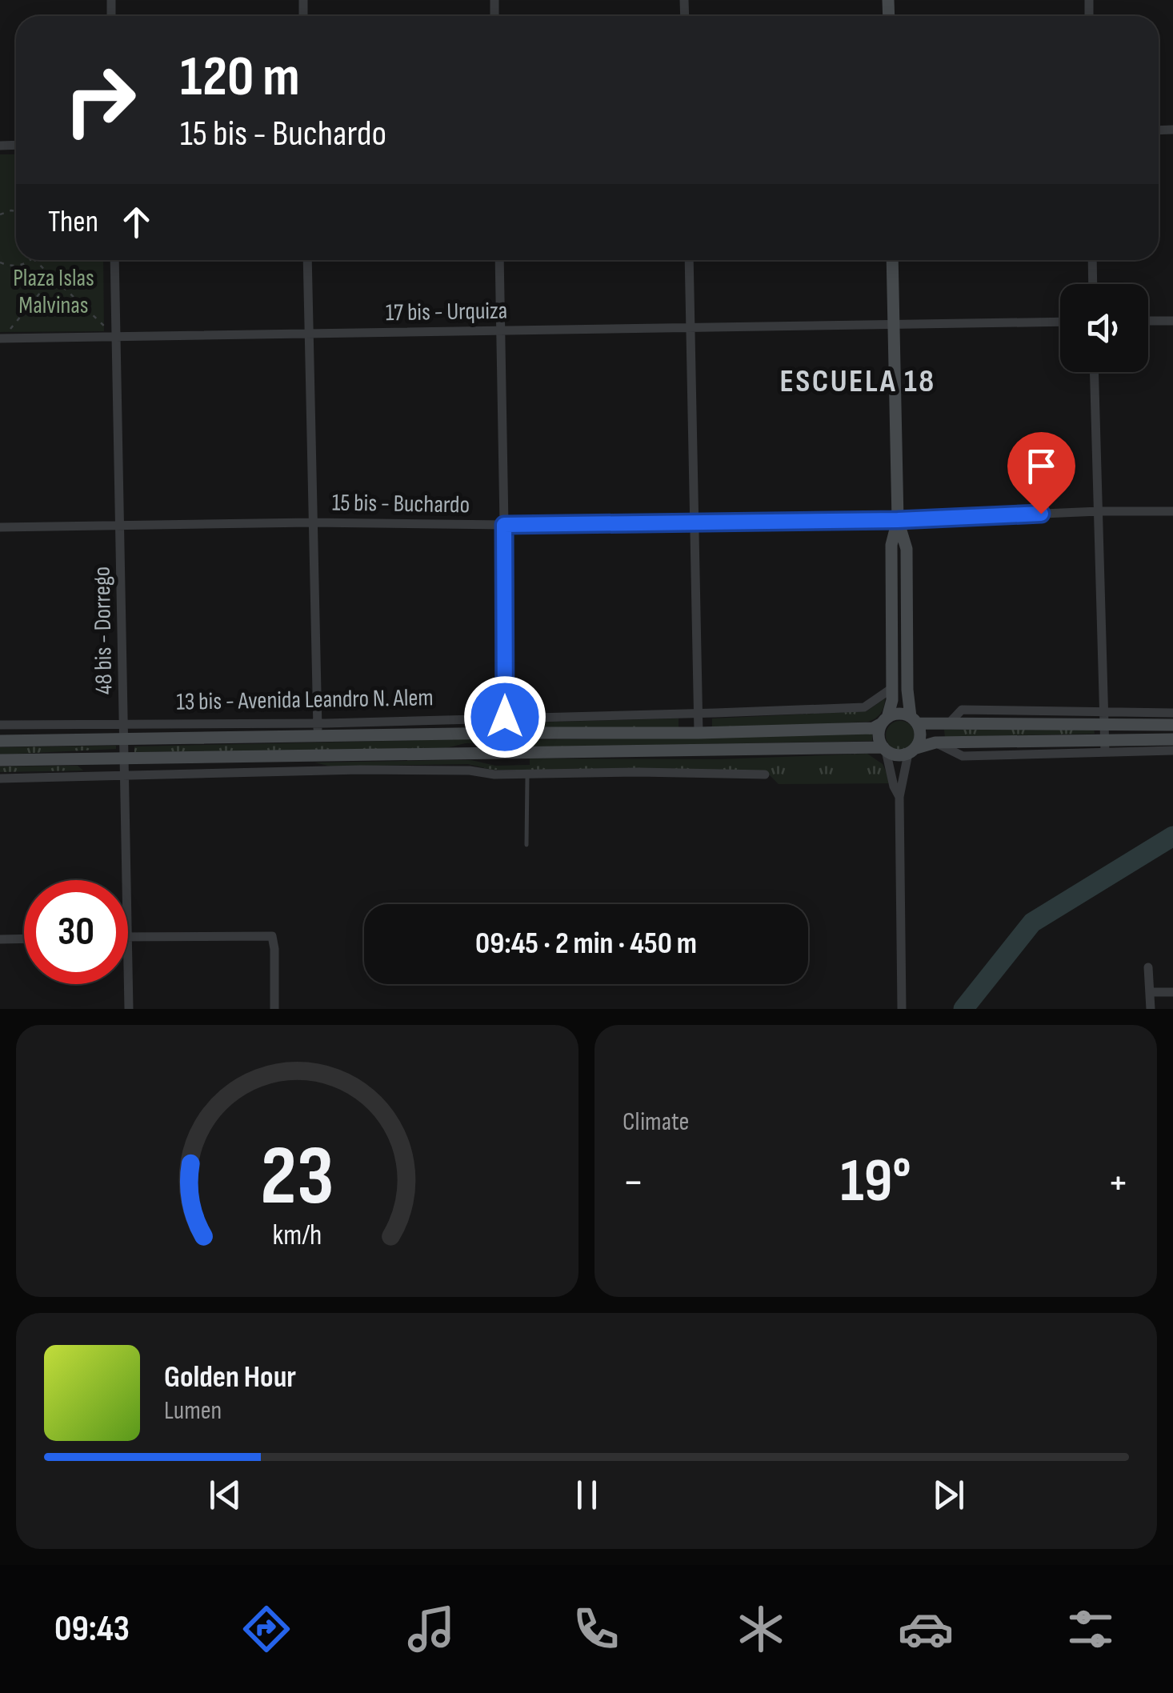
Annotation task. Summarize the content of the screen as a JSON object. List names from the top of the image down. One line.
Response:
{"streets":{"main road":["13 bis - Avenida Leandro N. Alem"],"street":["17 bis - Urquiza","15 bis - Buchardo","48 bis - Dorrego"]},"crossings":[["17 bis - Urquiza","48 bis - Dorrego"],["15 bis - Buchardo","48 bis - Dorrego"],["48 bis - Dorrego","13 bis - Avenida Leandro N. Alem"]],"districts":["ESCUELA 18"],"parks":["Plaza Islas Malvinas"],"page":{"turn":["120 m","15 bis - Buchardo"],"then":"Then","limit":"30","trip":"09:45 · 2 min · 450 m","tile":"Climate","heat":["−","19°","+"],"song":["Golden Hour","Lumen"],"tabs":"09:43","gauge":["23","km/h"]}}
